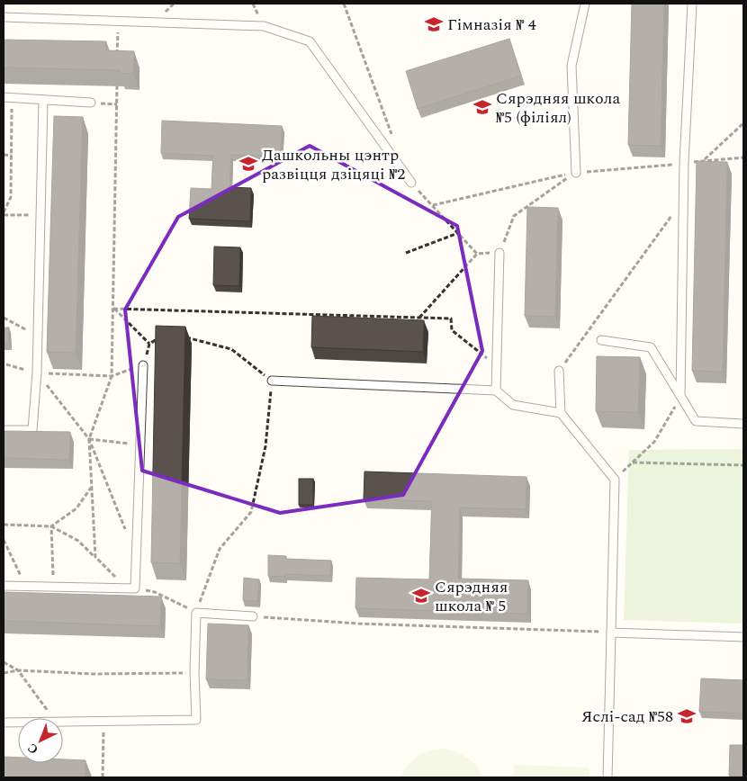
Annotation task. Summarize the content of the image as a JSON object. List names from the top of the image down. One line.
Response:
{"places":{"school or university":["Гімназія № 4","Сярэдняя школа №5 (філіял)","Дашкольны цэнтр развіцця дзіцяці №2","Сярэдняя школа № 5","Яслі-сад №58"]},"north":"bottom left"}
